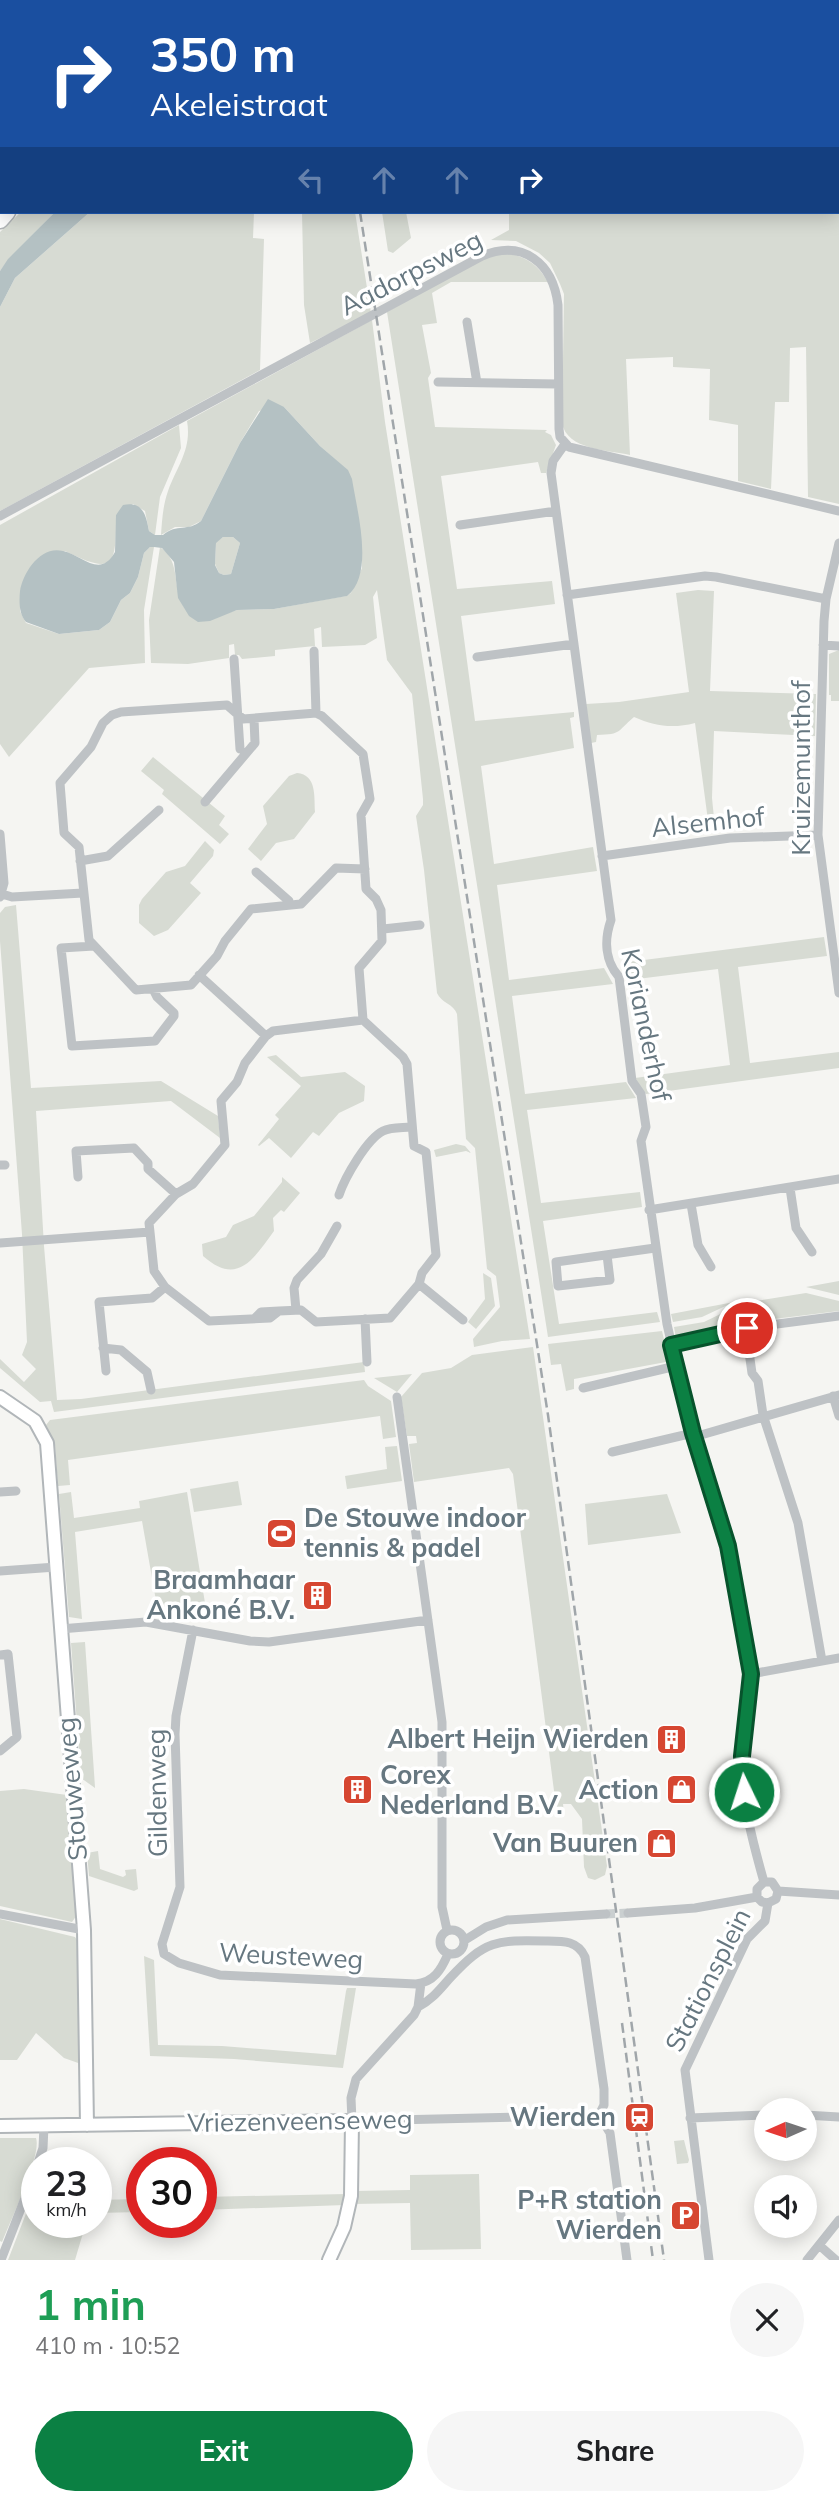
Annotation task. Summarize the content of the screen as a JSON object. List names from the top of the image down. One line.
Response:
{"streets":{"main road":["Stouweweg","Vriezenveenseweg"],"street":["Aadorpsweg","Kruizemunthof","Alsemhof","Korianderhof","Gildenweg","Weusteweg","Stationsplein"]},"crossings":[["Aadorpsweg","Korianderhof"],["Kruizemunthof","Alsemhof"],["Alsemhof","Korianderhof"],["Korianderhof","Stationsplein"],["Stouweweg","Vriezenveenseweg"],["Gildenweg","Weusteweg"]],"places":{"sports":["De Stouwe indoor tennis & padel"],"building":["Braamhaar Ankoné B.V.","Albert Heijn Wierden","Corex Nederland B.V."],"shop":["Action","Van Buuren"],"station":["Wierden"],"parking":["P+R station Wierden"]},"north":"left","page":{"turn":["350 m","Akeleistraat"],"speed":"23 km/h","limit":"30","heading":["1 min","410 m · 10:52"],"buttons":["Exit","Share"]}}
